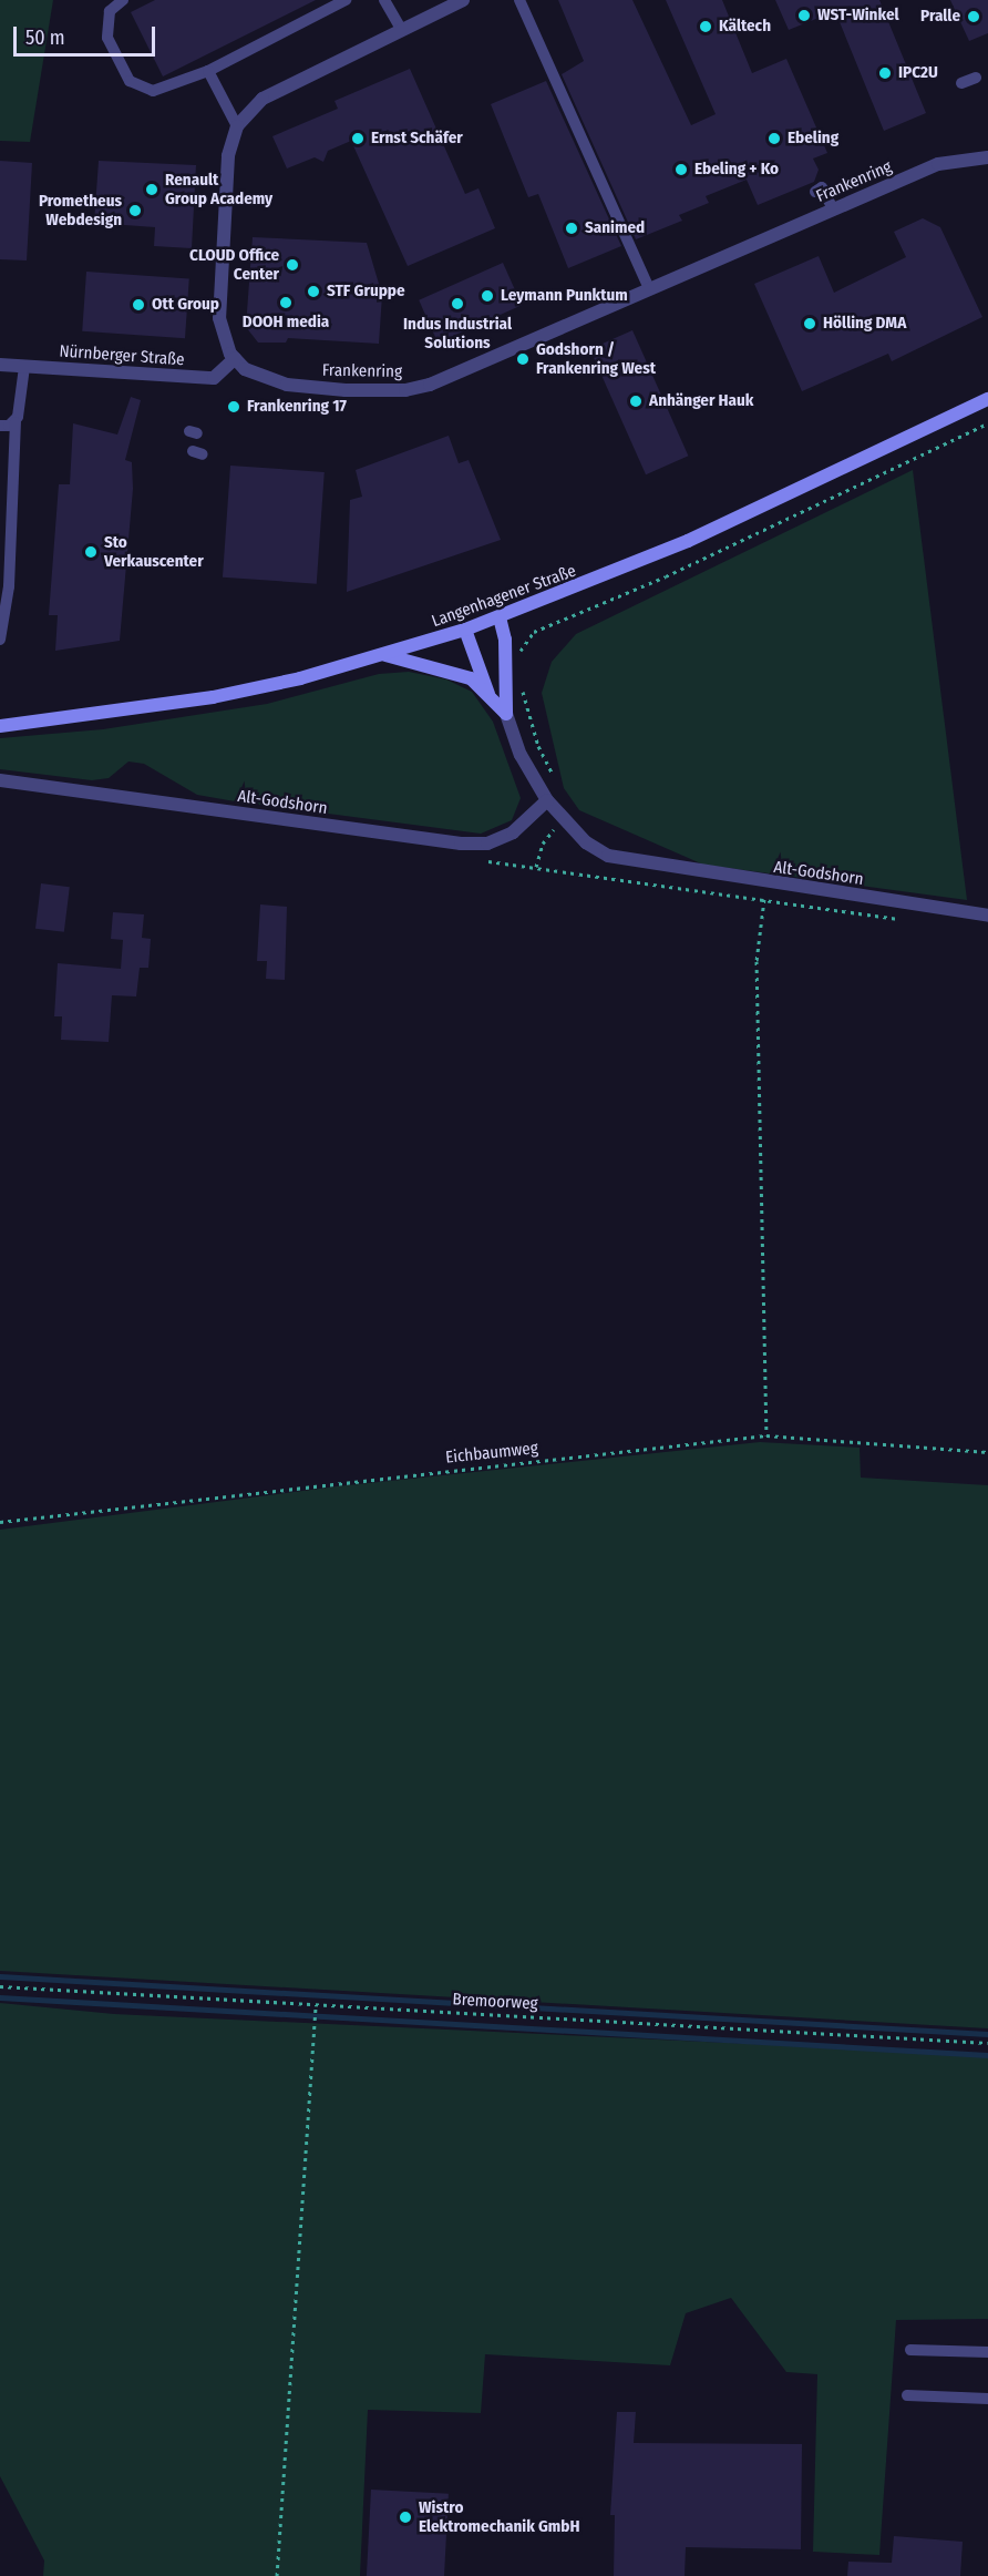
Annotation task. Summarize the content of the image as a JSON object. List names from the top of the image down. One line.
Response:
{"streets":{"main road":["Langenhagener Straße"],"street":["Frankenring","Nürnberger Straße","Alt-Godshorn"],"path":["Eichbaumweg","Bremoorweg"]},"crossings":[["Frankenring","Nürnberger Straße"]],"places":["WST-Winkel","Pralle","Kältech","IPC2U","Ernst Schäfer","Ebeling","Ebeling + Ko","Renault Group Academy","Prometheus Webdesign","Sanimed","CLOUD Office Center","STF Gruppe","Leymann Punktum","DOOH media","Indus Industrial Solutions","Ott Group","Hölling DMA","Godshorn / Frankenring West","Anhänger Hauk","Frankenring 17","Sto Verkauscenter","Wistro Elektromechanik GmbH"],"scale_bar":"50 m"}
